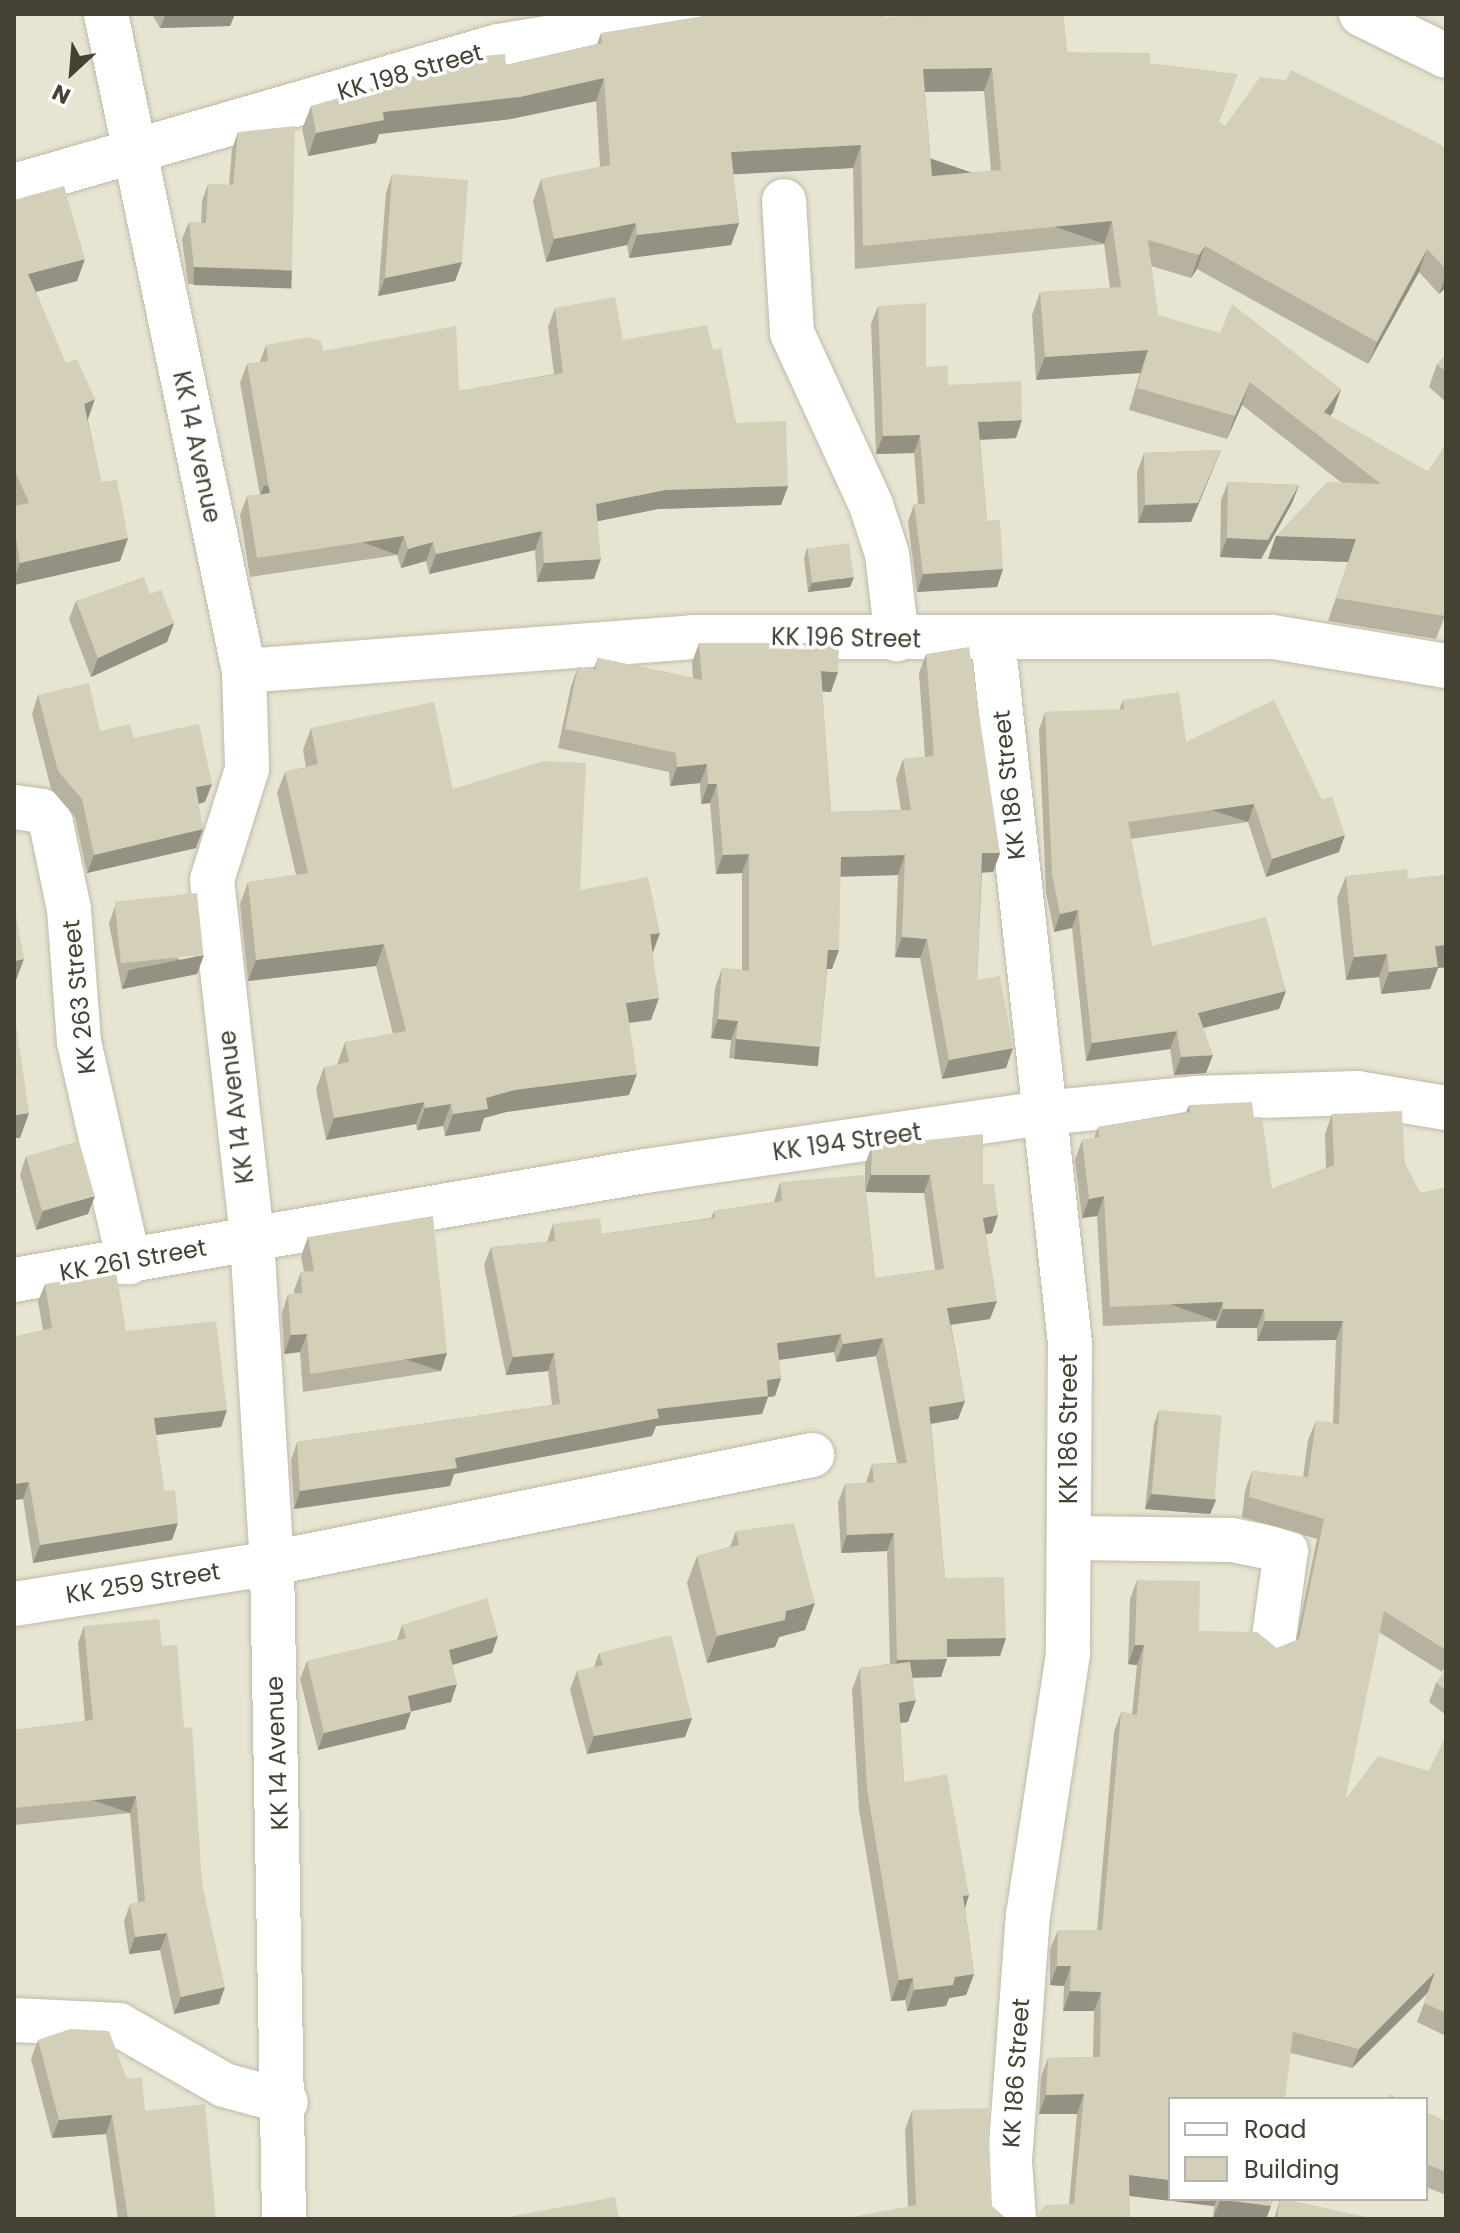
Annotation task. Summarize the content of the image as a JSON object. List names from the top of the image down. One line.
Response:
{"streets":{"street":["KK 198 Street","KK 14 Avenue","KK 196 Street","KK 186 Street","KK 263 Street","KK 194 Street","KK 261 Street","KK 259 Street"]},"crossings":[["KK 198 Street","KK 14 Avenue"],["KK 14 Avenue","KK 196 Street"],["KK 14 Avenue","KK 194 Street"],["KK 14 Avenue","KK 261 Street"],["KK 14 Avenue","KK 259 Street"],["KK 196 Street","KK 186 Street"],["KK 186 Street","KK 194 Street"],["KK 263 Street","KK 261 Street"],["KK 194 Street","KK 261 Street"]],"legend":["Road","Building"],"north":"bottom left"}
